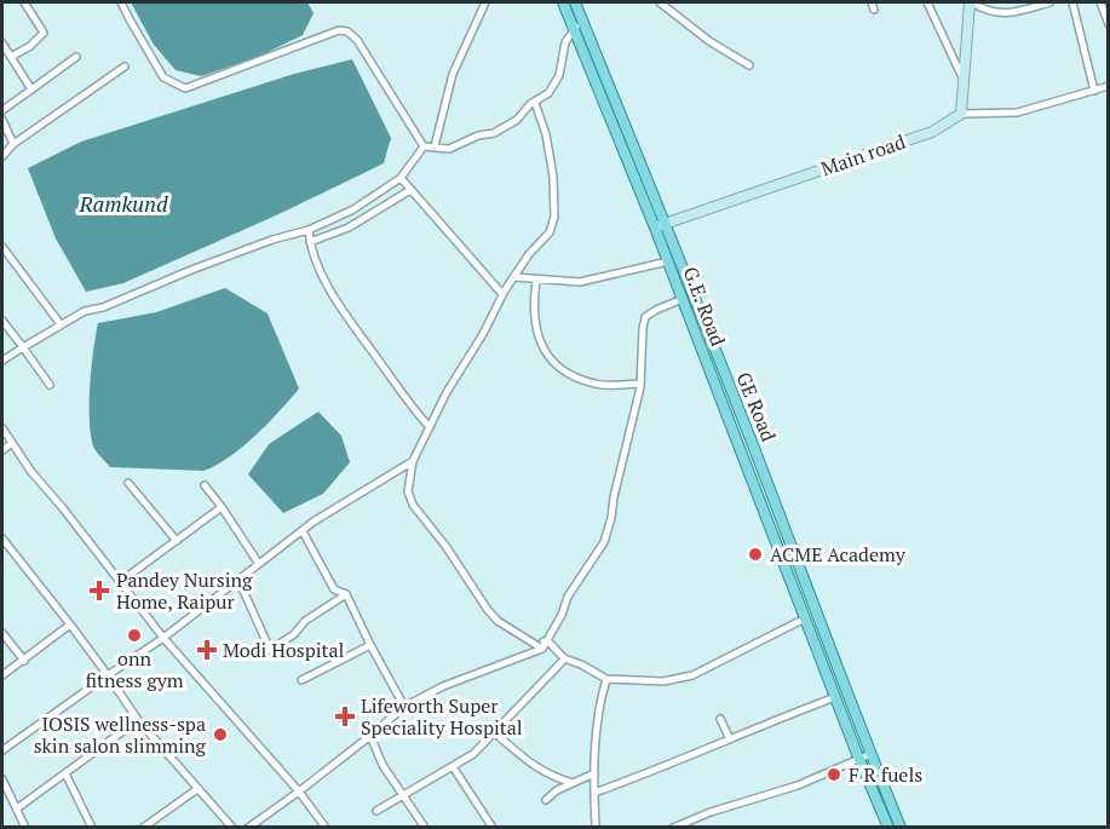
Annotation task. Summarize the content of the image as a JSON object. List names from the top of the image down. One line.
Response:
{"streets":{"main road":["G.E. Road","GE Road"],"street":["Main road"]},"crossings":[["Main road","G.E. Road"],["Main road","GE Road"],["G.E. Road","GE Road"]],"water":["Ramkund"],"places":{"other":["ACME Academy","onn fitness gym","IOSIS wellness-spa skin salon slimming","F R fuels"],"health":["Pandey Nursing Home, Raipur","Modi Hospital","Lifeworth Super Speciality Hospital"]}}
